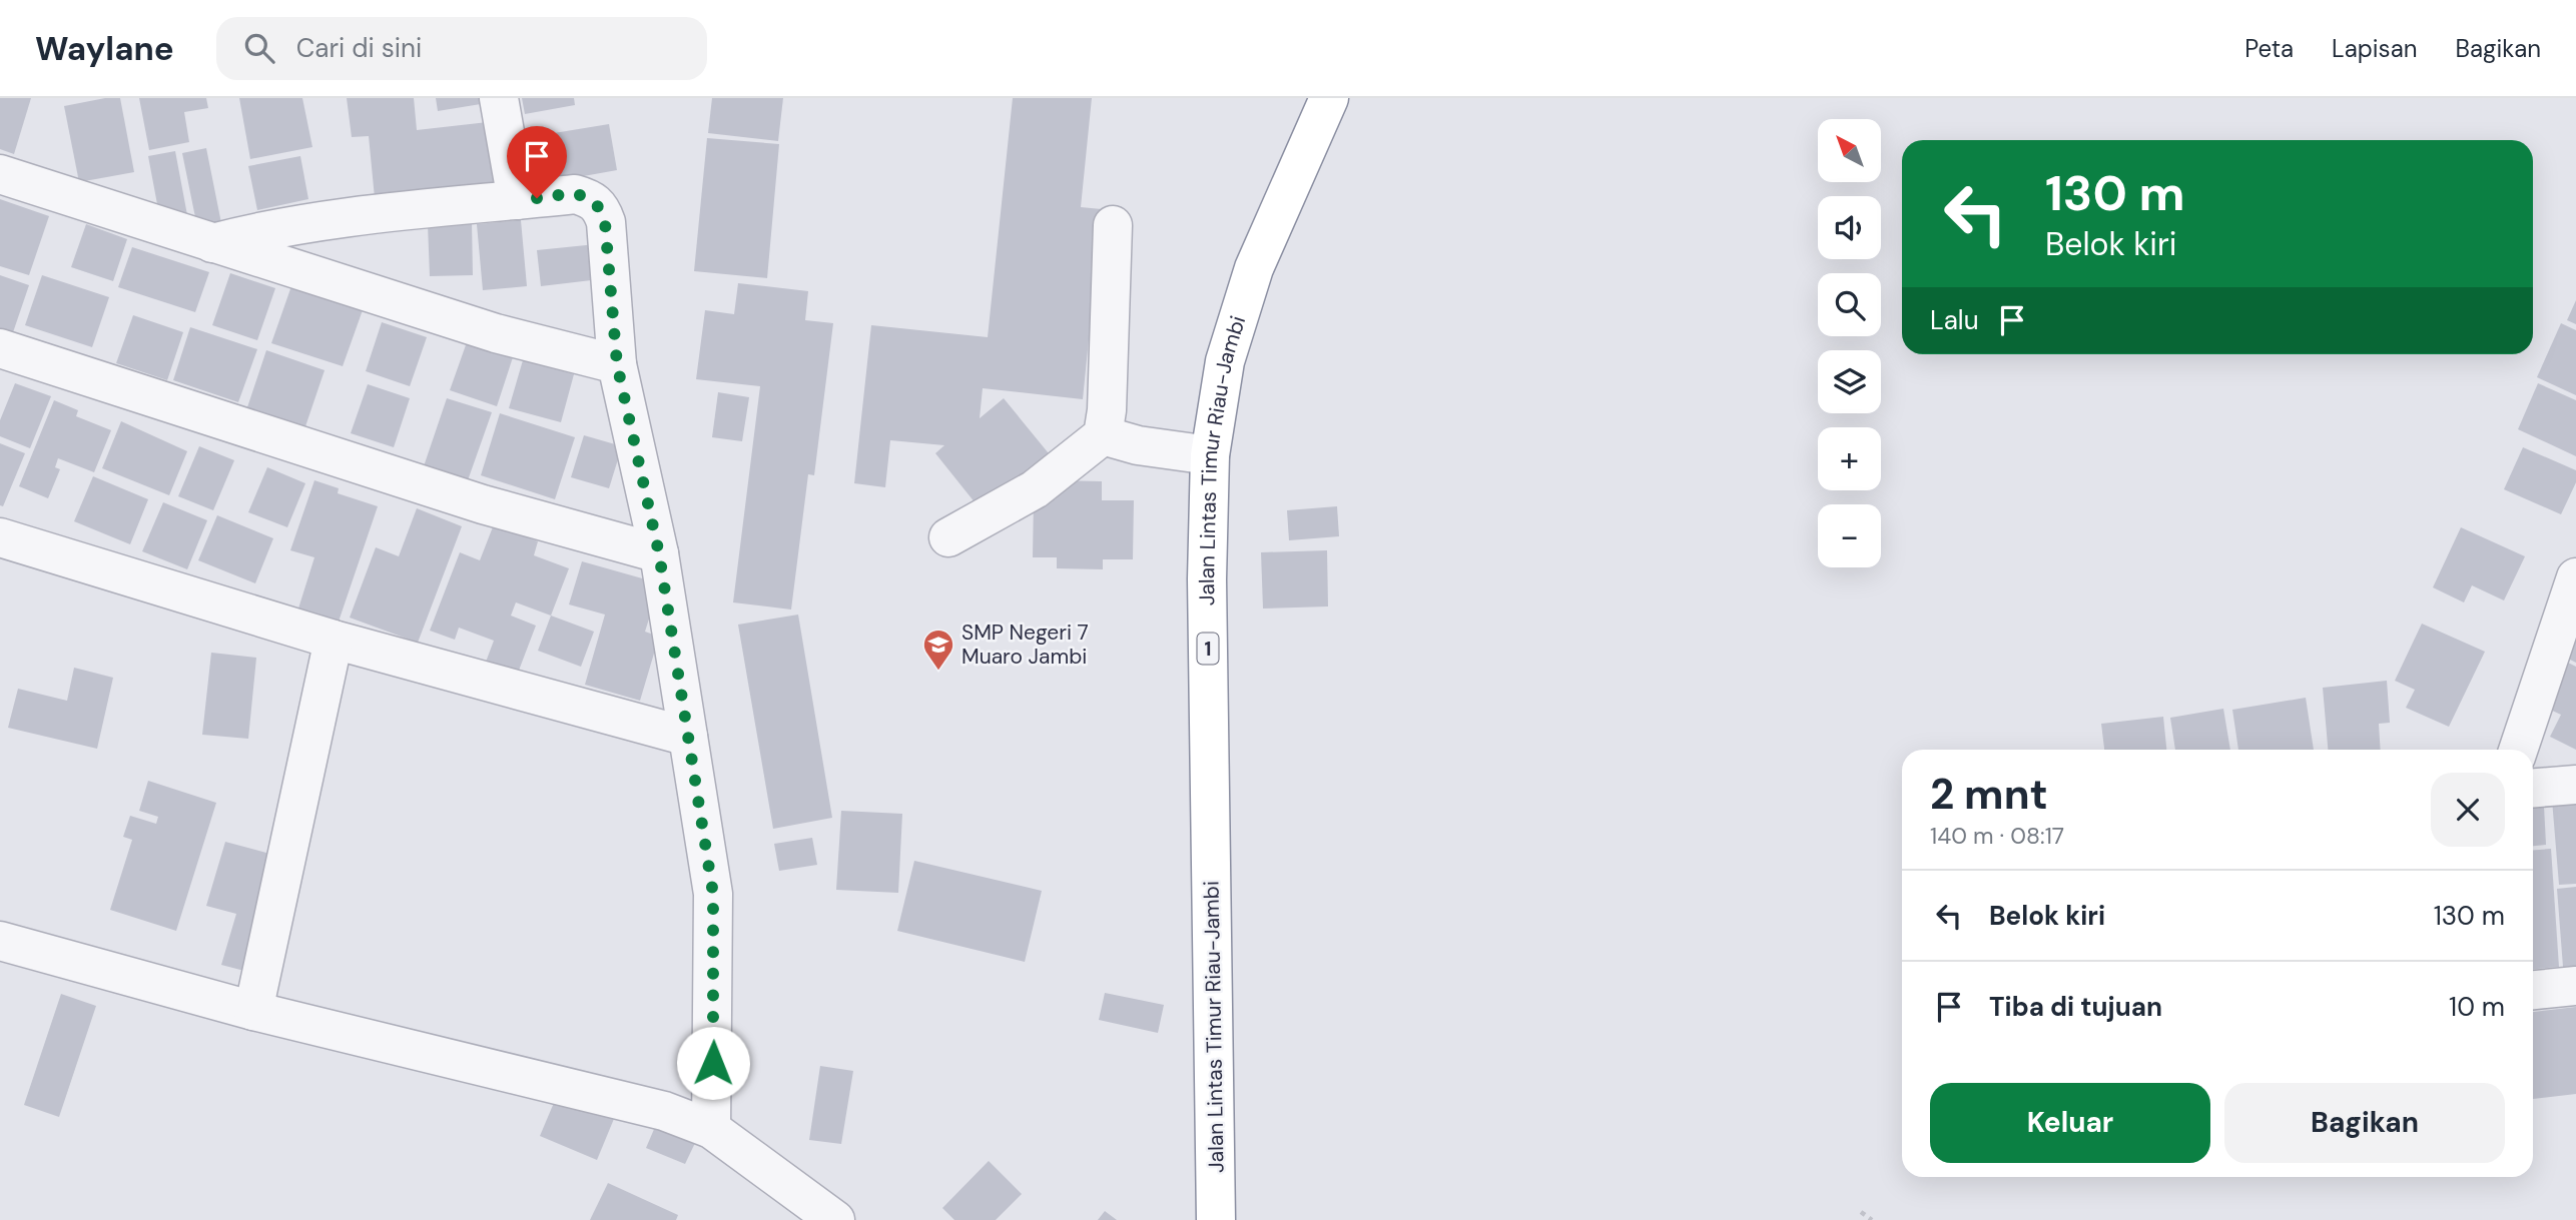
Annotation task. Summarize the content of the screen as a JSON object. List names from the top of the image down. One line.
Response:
{"streets":{"highway":["Jalan Lintas Timur Riau-Jambi","1"]},"places":{"school or university":["SMP Negeri 7 Muaro Jambi"]},"north":"top left","page":{"header":"Waylane","search":"Cari di sini","nav":["Peta","Lapisan","Bagikan"],"map_buttons":["+","−"],"turn":["130 m","Belok kiri"],"then":"Lalu","heading":["2 mnt","140 m · 08:17"],"list":[{"name":"Belok kiri","value":"130 m"},{"name":"Tiba di tujuan","value":"10 m"}],"buttons":["Keluar","Bagikan"]}}
